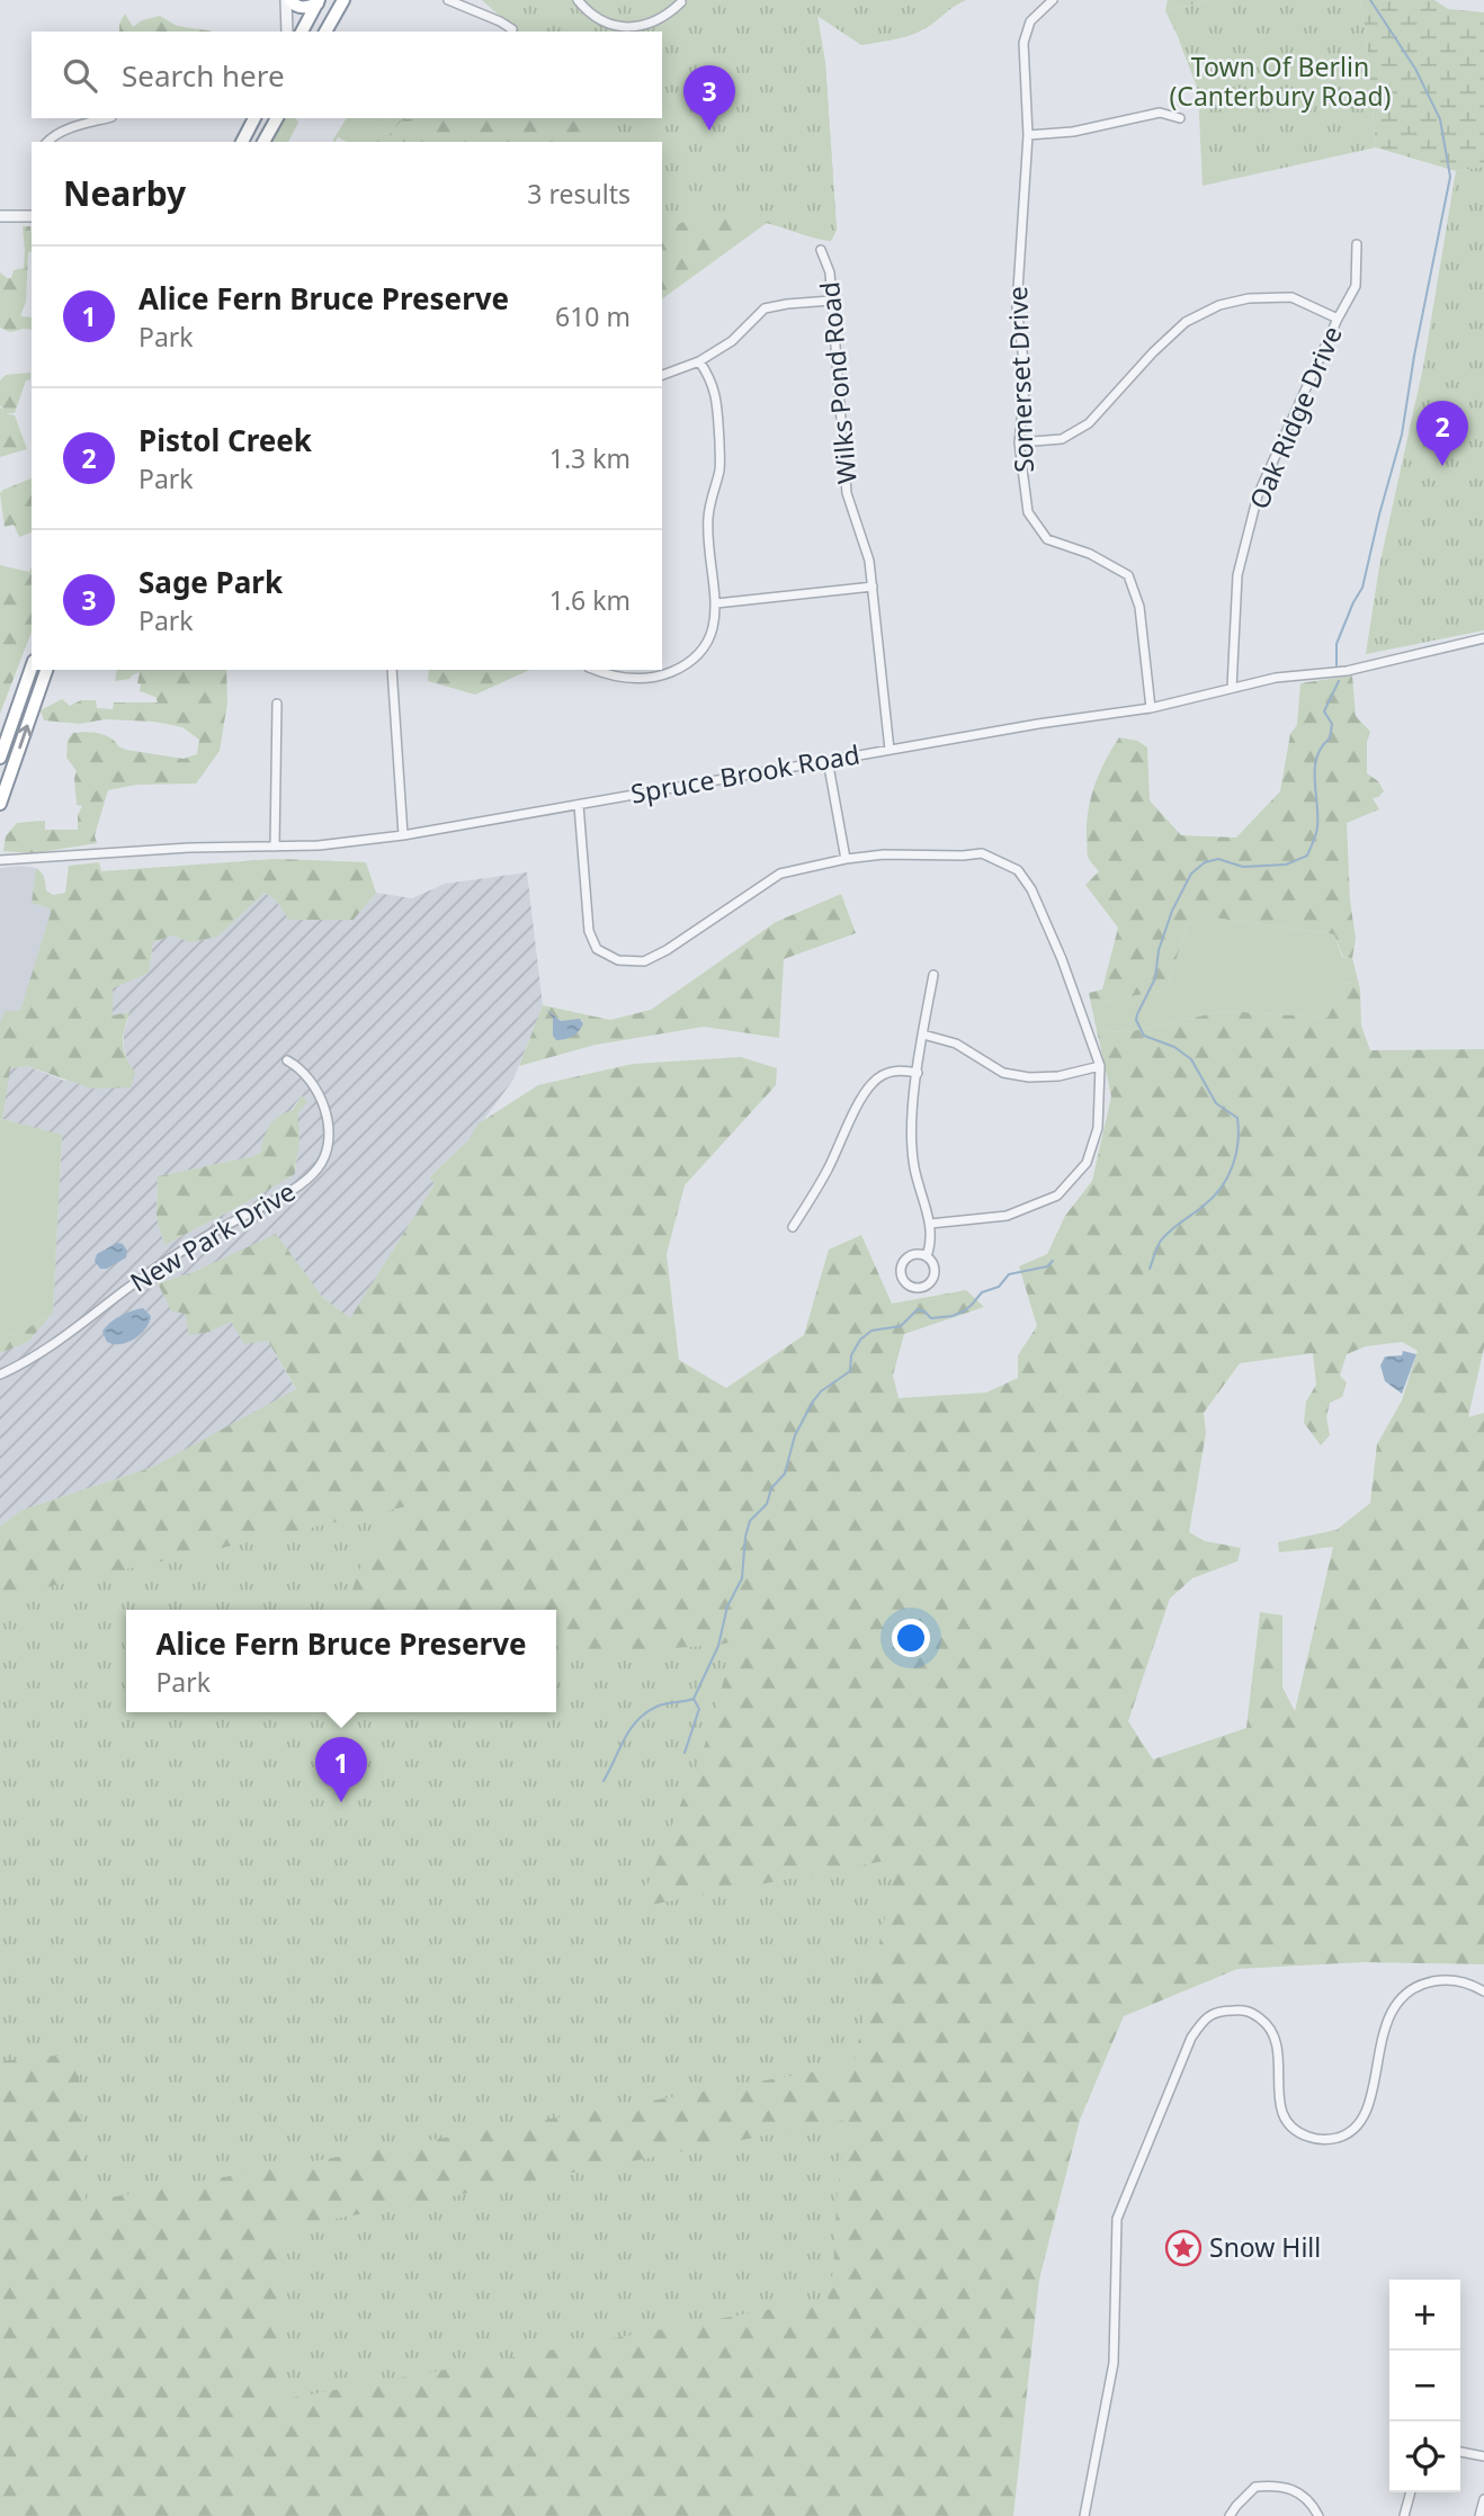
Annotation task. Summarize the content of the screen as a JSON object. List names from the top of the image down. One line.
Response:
{"streets":{"street":["Somerset Drive","Wilks Pond Road","Oak Ridge Drive","Spruce Brook Road","New Park Drive"]},"crossings":[["Somerset Drive","Spruce Brook Road"],["Wilks Pond Road","Spruce Brook Road"],["Oak Ridge Drive","Spruce Brook Road"]],"parks":["Town Of Berlin (Canterbury Road)"],"places":{"place":["Snow Hill"]},"page":{"search":"Search here","pins":["3","2","1"],"heading":["Nearby","3 results"],"list":[{"mark":"1","name":"Alice Fern Bruce Preserve","note":"Park","value":"610 m"},{"mark":"2","name":"Pistol Creek","note":"Park","value":"1.3 km"},{"mark":"3","name":"Sage Park","note":"Park","value":"1.6 km"}],"popup":["Alice Fern Bruce Preserve","Park"],"map_buttons":["+","−"]}}
